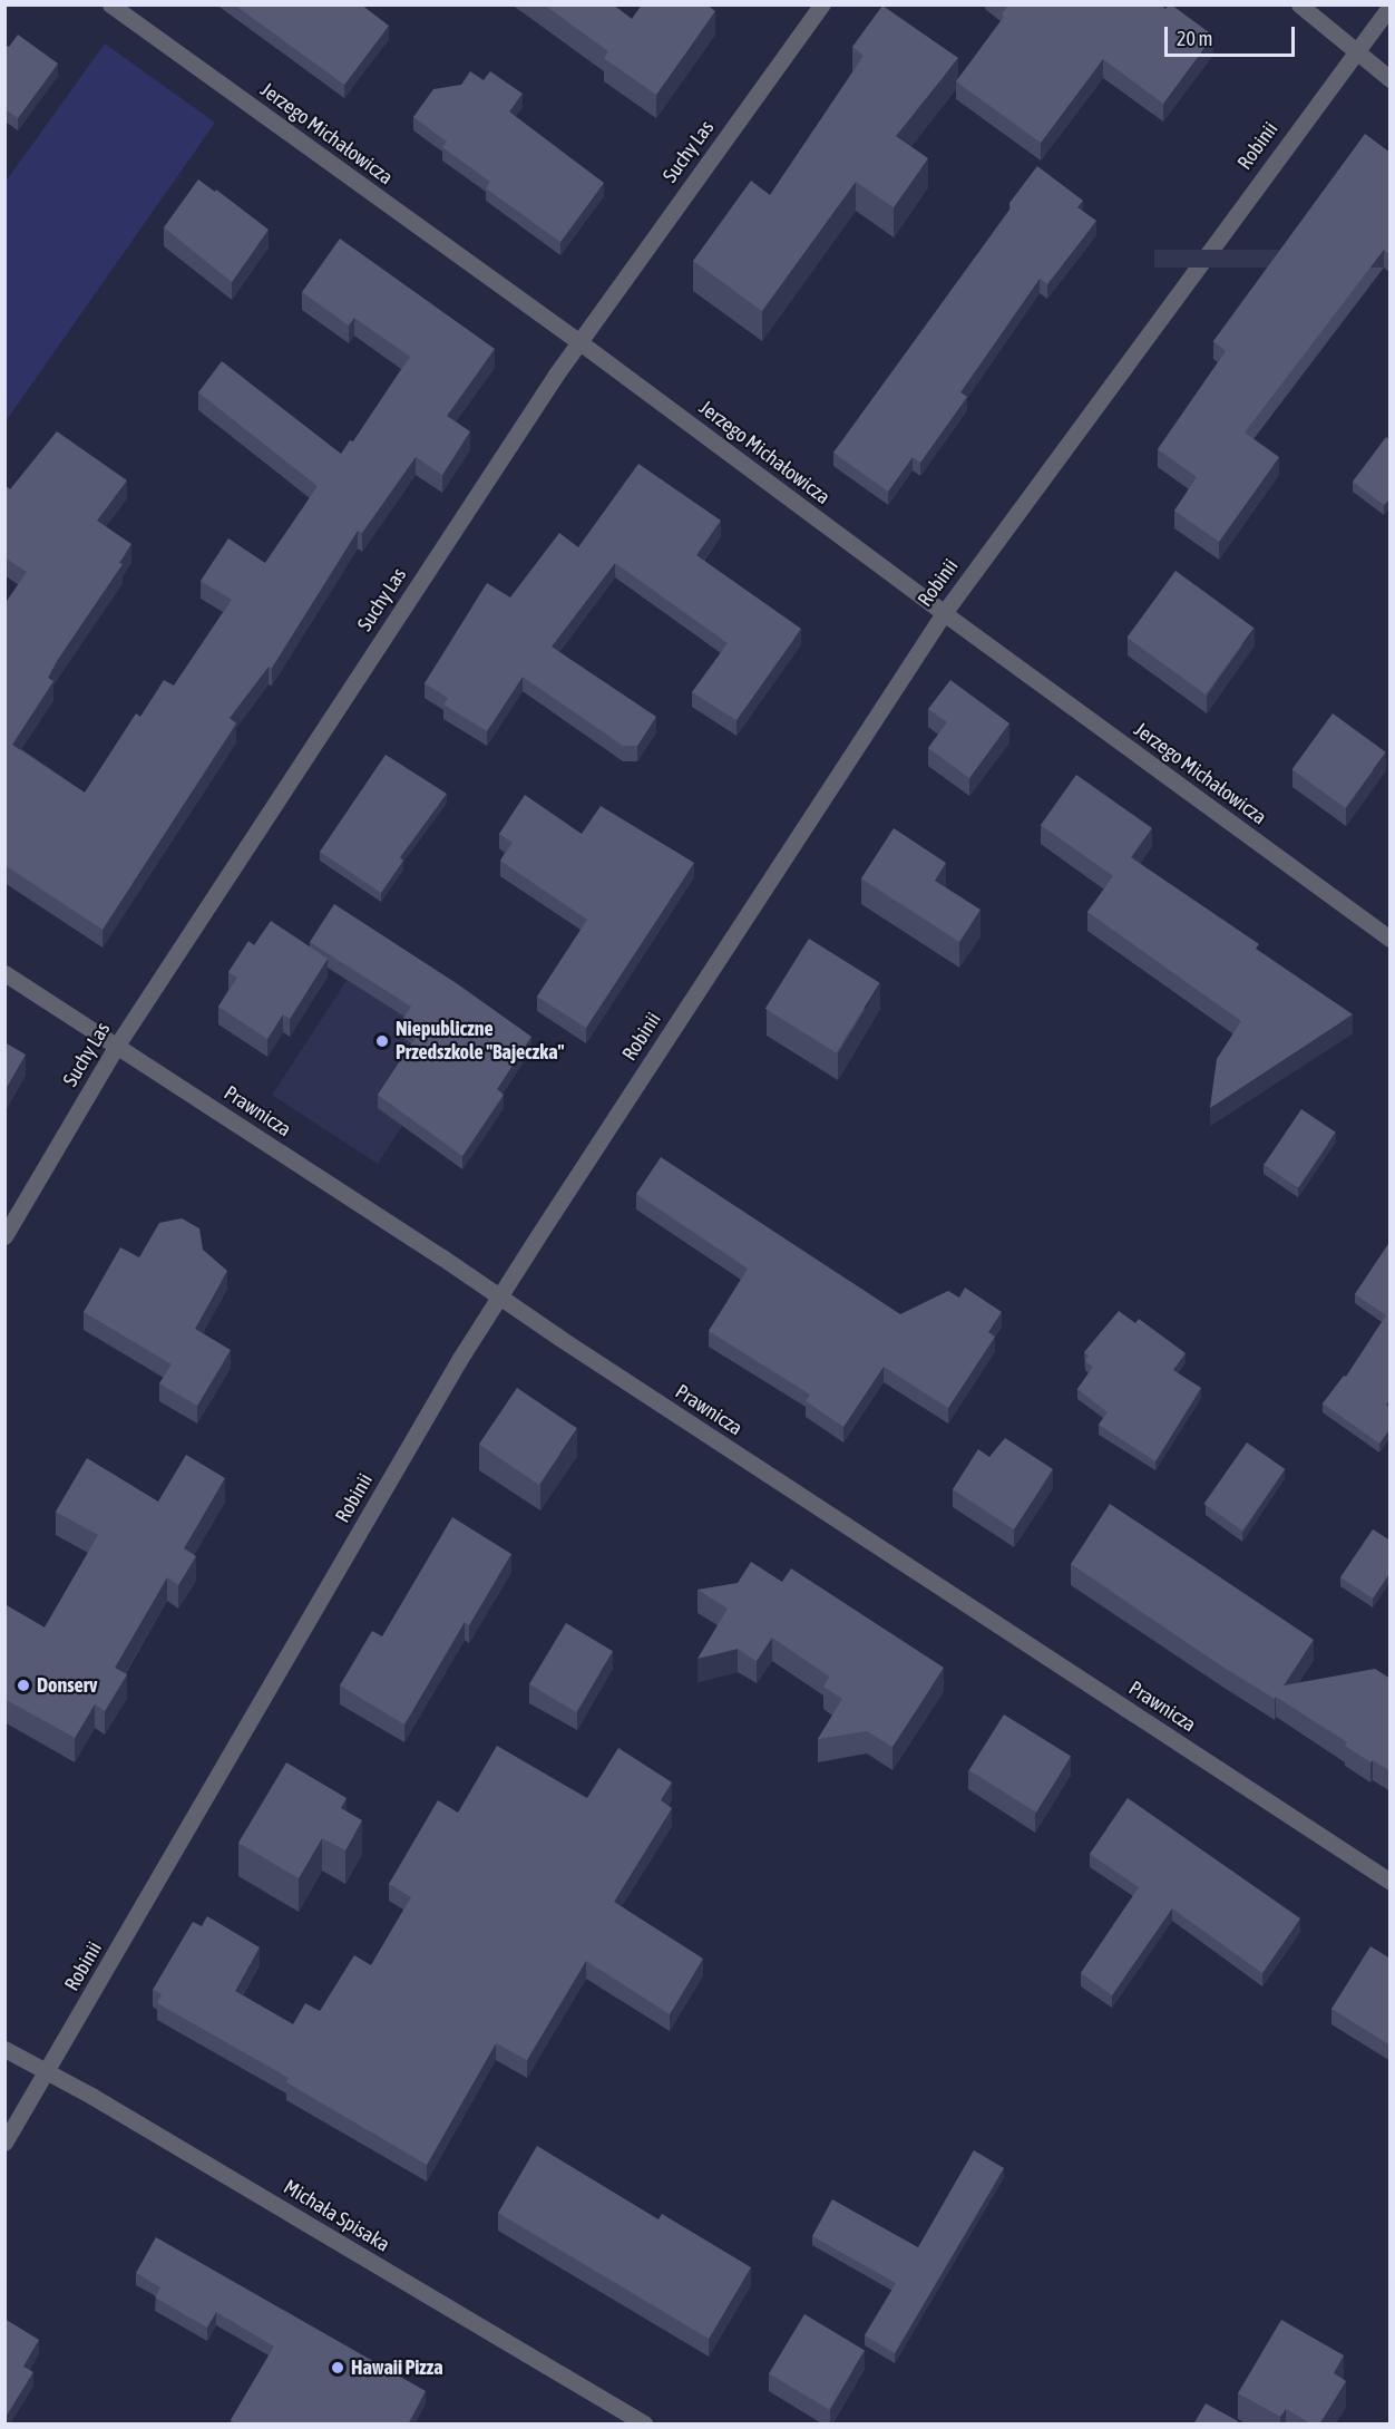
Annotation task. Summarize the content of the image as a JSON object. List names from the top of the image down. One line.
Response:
{"streets":{"street":["Jerzego Michałowicza","Robinii","Suchy Las","Prawnicza","Michała Spisaka"]},"crossings":[["Jerzego Michałowicza","Robinii"],["Jerzego Michałowicza","Suchy Las"],["Robinii","Prawnicza"],["Robinii","Michała Spisaka"],["Suchy Las","Prawnicza"]],"places":["Niepubliczne Przedszkole \"Bajeczka\"","Donserv","Hawaii Pizza"],"scale_bar":"20 m"}
